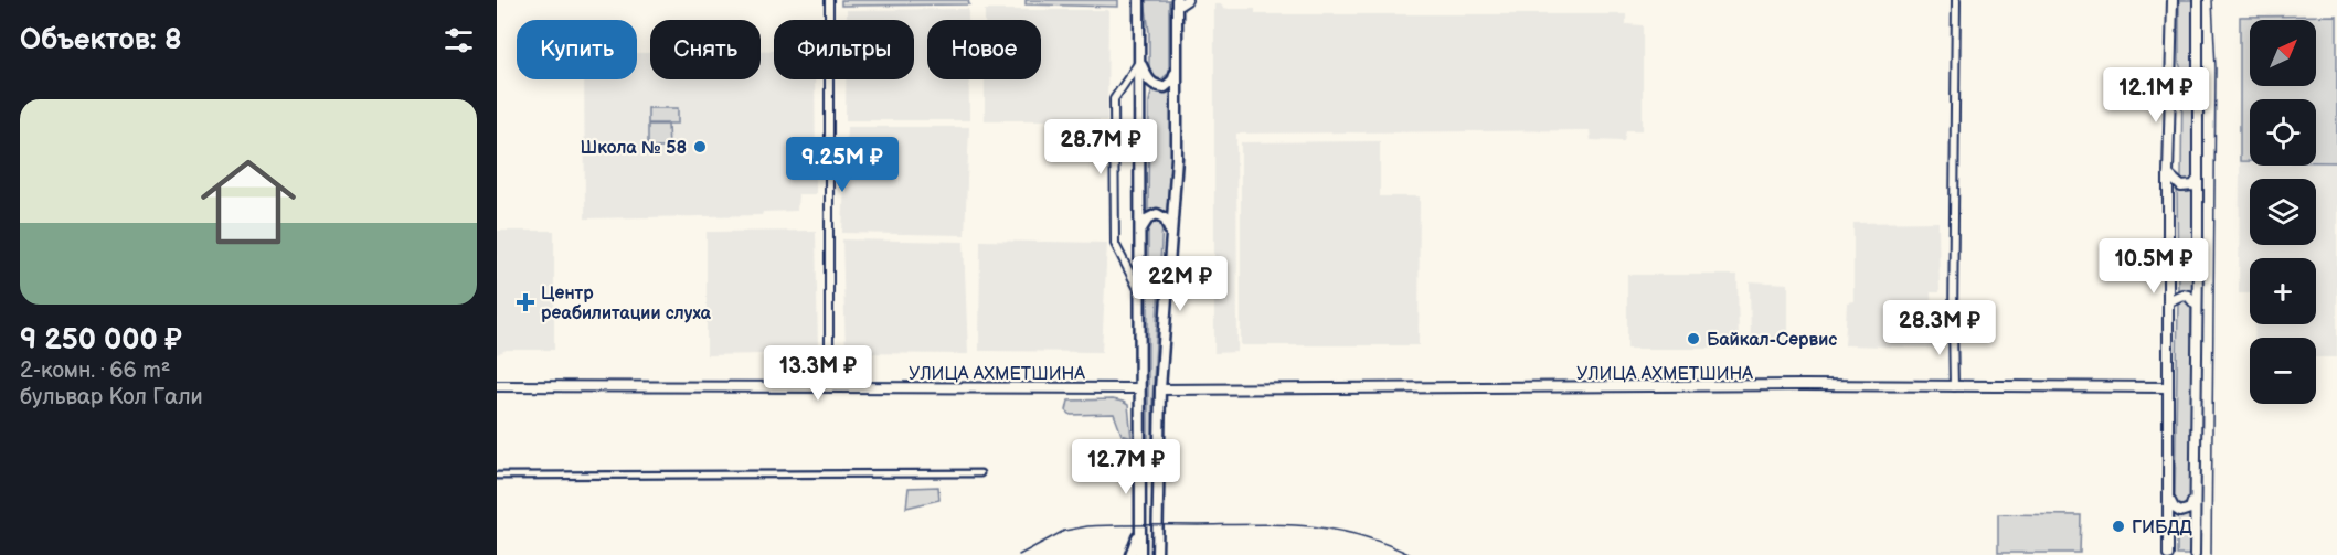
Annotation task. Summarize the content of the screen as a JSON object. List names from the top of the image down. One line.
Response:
{"streets":{"street":["УЛИЦА АХМЕТШИНА"]},"places":{"other":["Школа № 58","Байкал-Сервис","ГИБДД"],"health":["Центр реабилитации слуха"]},"north":"top right","page":{"heading":"Объектов: 8","map_buttons":["+","−"],"chip":["Купить","Снять","Фильтры","Новое"],"price":["12.1M ₽","28.7M ₽","9.25M ₽","10.5M ₽","22M ₽","28.3M ₽","13.3M ₽","12.7M ₽"],"list":[{"name":"9 250 000 ₽","note":"2-комн. · 66 m² · бульвар Кол Гали"}]}}
